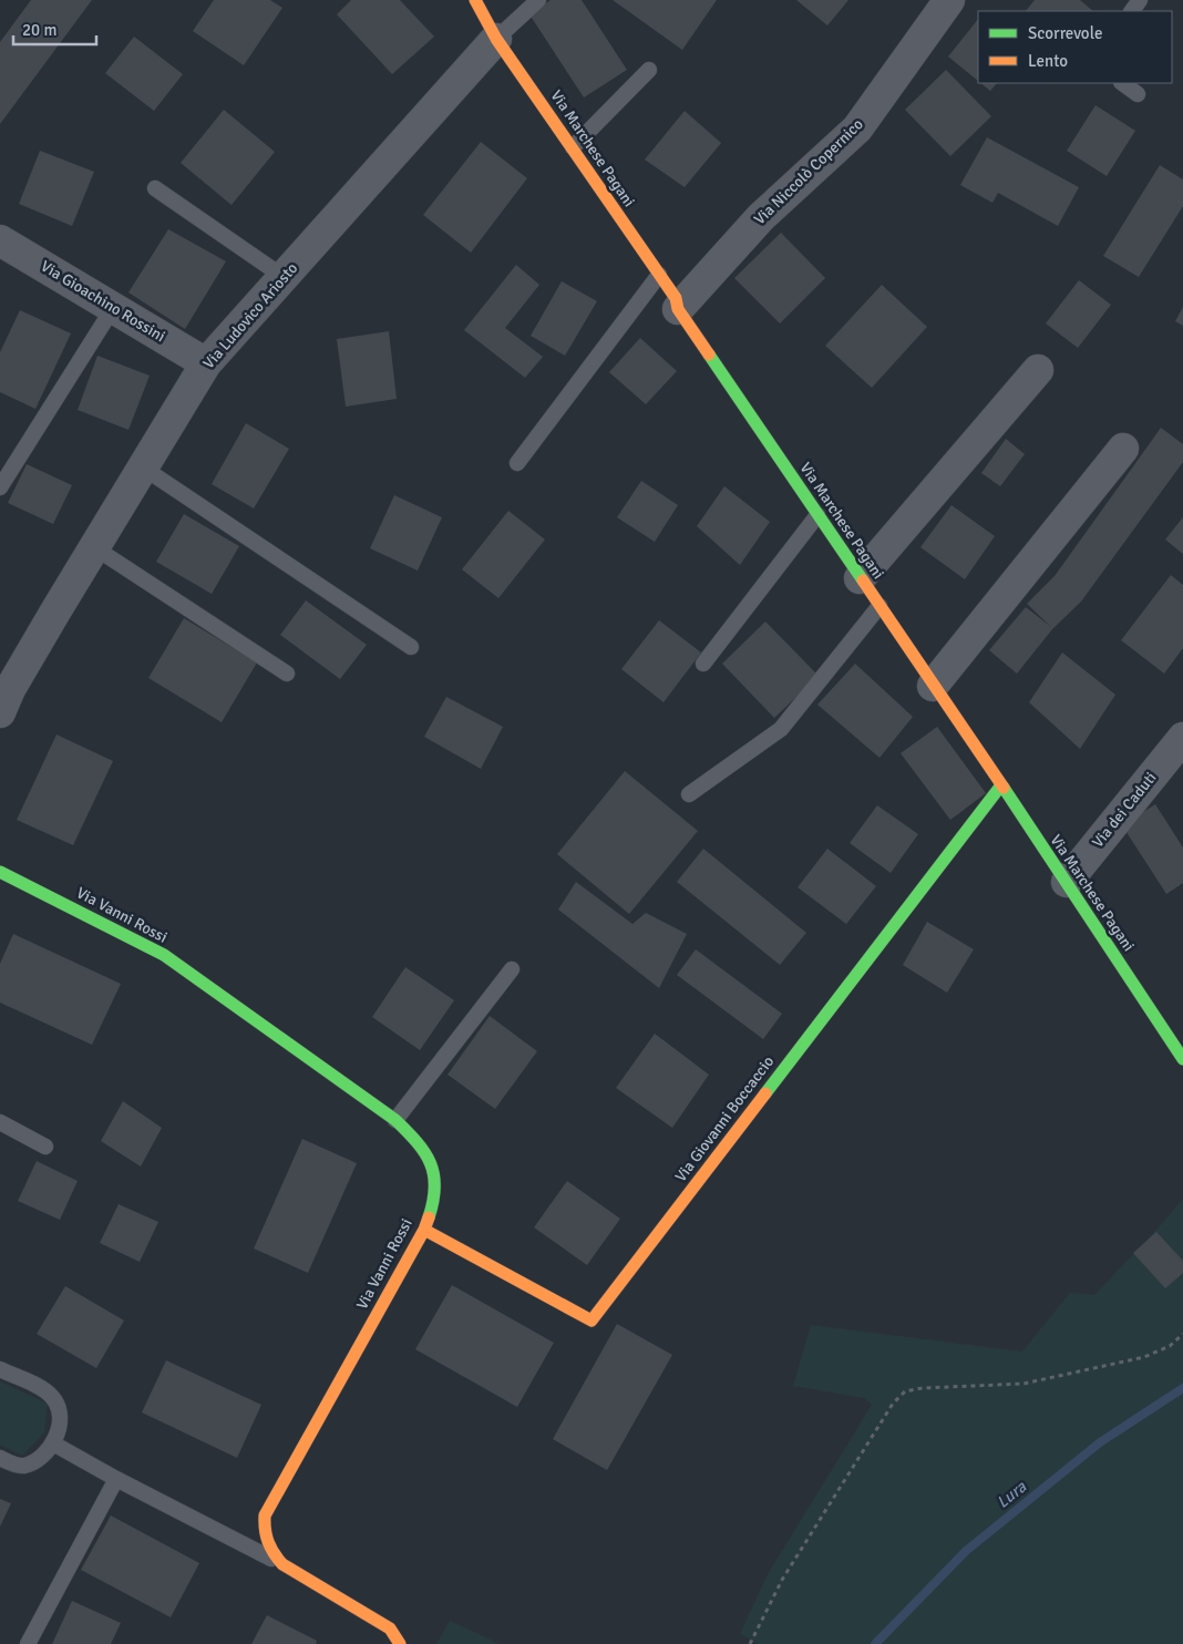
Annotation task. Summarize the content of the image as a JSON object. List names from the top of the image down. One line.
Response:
{"streets":{"street":["Via Marchese Pagani","Via Niccolò Copernico","Via Gioachino Rossini","Via Ludovico Ariosto","Via dei Caduti","Via Vanni Rossi","Via Giovanni Boccaccio"]},"crossings":[["Via Marchese Pagani","Via Niccolò Copernico"],["Via Marchese Pagani","Via Ludovico Ariosto"],["Via Marchese Pagani","Via dei Caduti"],["Via Marchese Pagani","Via Giovanni Boccaccio"],["Via Gioachino Rossini","Via Ludovico Ariosto"],["Via Vanni Rossi","Via Giovanni Boccaccio"]],"water":["Lura"],"legend":["Scorrevole","Lento"],"scale_bar":"20 m"}
